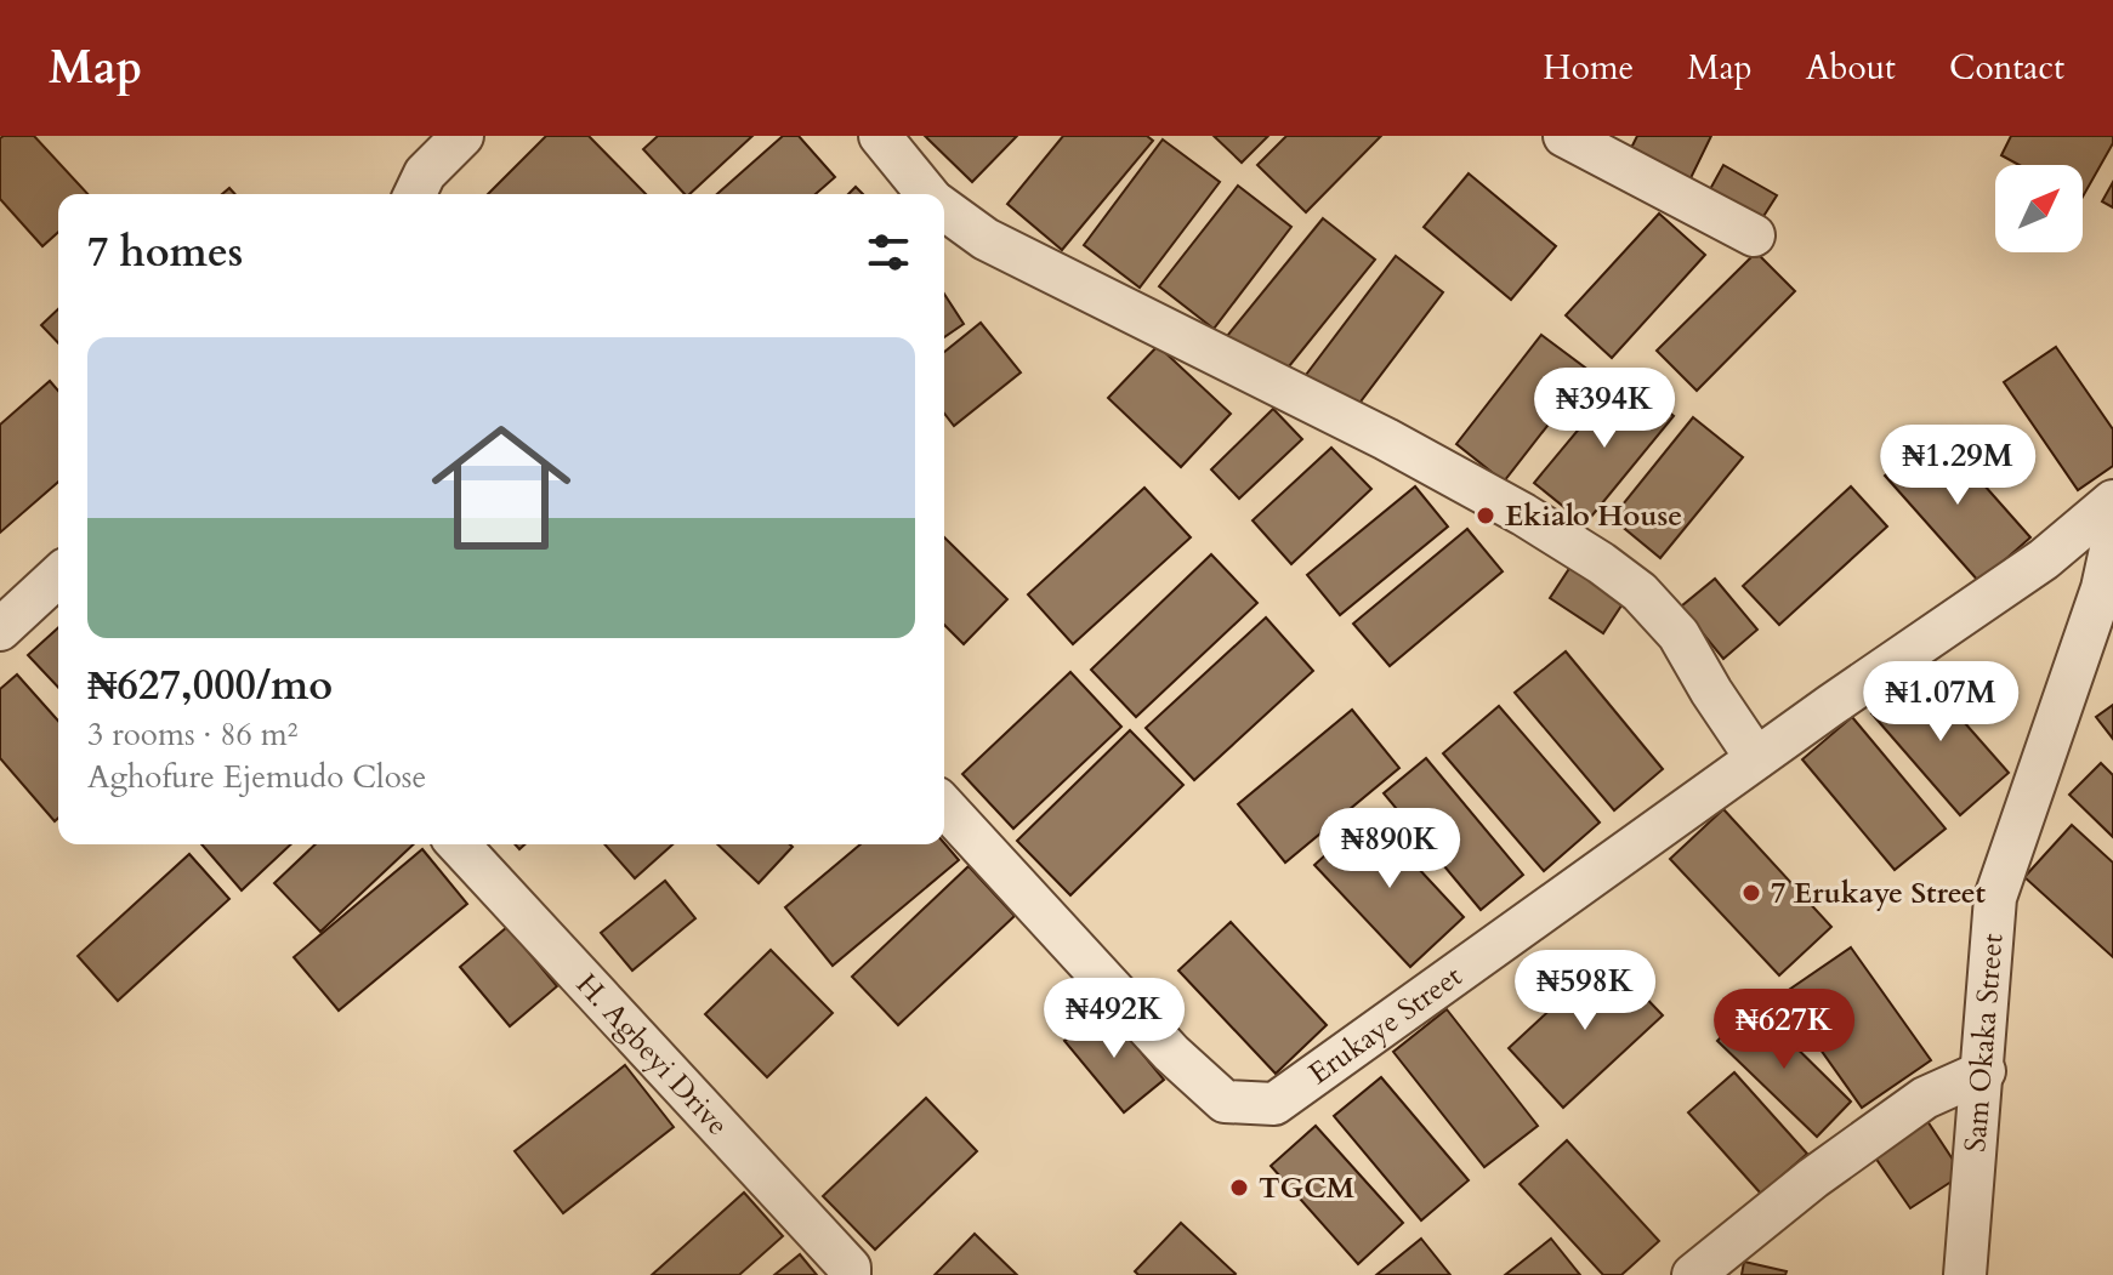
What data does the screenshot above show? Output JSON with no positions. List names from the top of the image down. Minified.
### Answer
{"streets":{"street":["Erukaye Street","Sam Okaka Street","H. Agbeyi Drive"]},"places":["Ekialo House","7 Erukaye Street","TGCM"],"north":"top right","page":{"header":"Map","nav":["Home","Map","About","Contact"],"heading":"7 homes","list":[{"name":"₦627,000/mo","note":"3 rooms · 86 m² · Aghofure Ejemudo Close"}],"price":["₦394K","₦1.29M","₦1.07M","₦890K","₦598K","₦492K","₦627K"]}}
